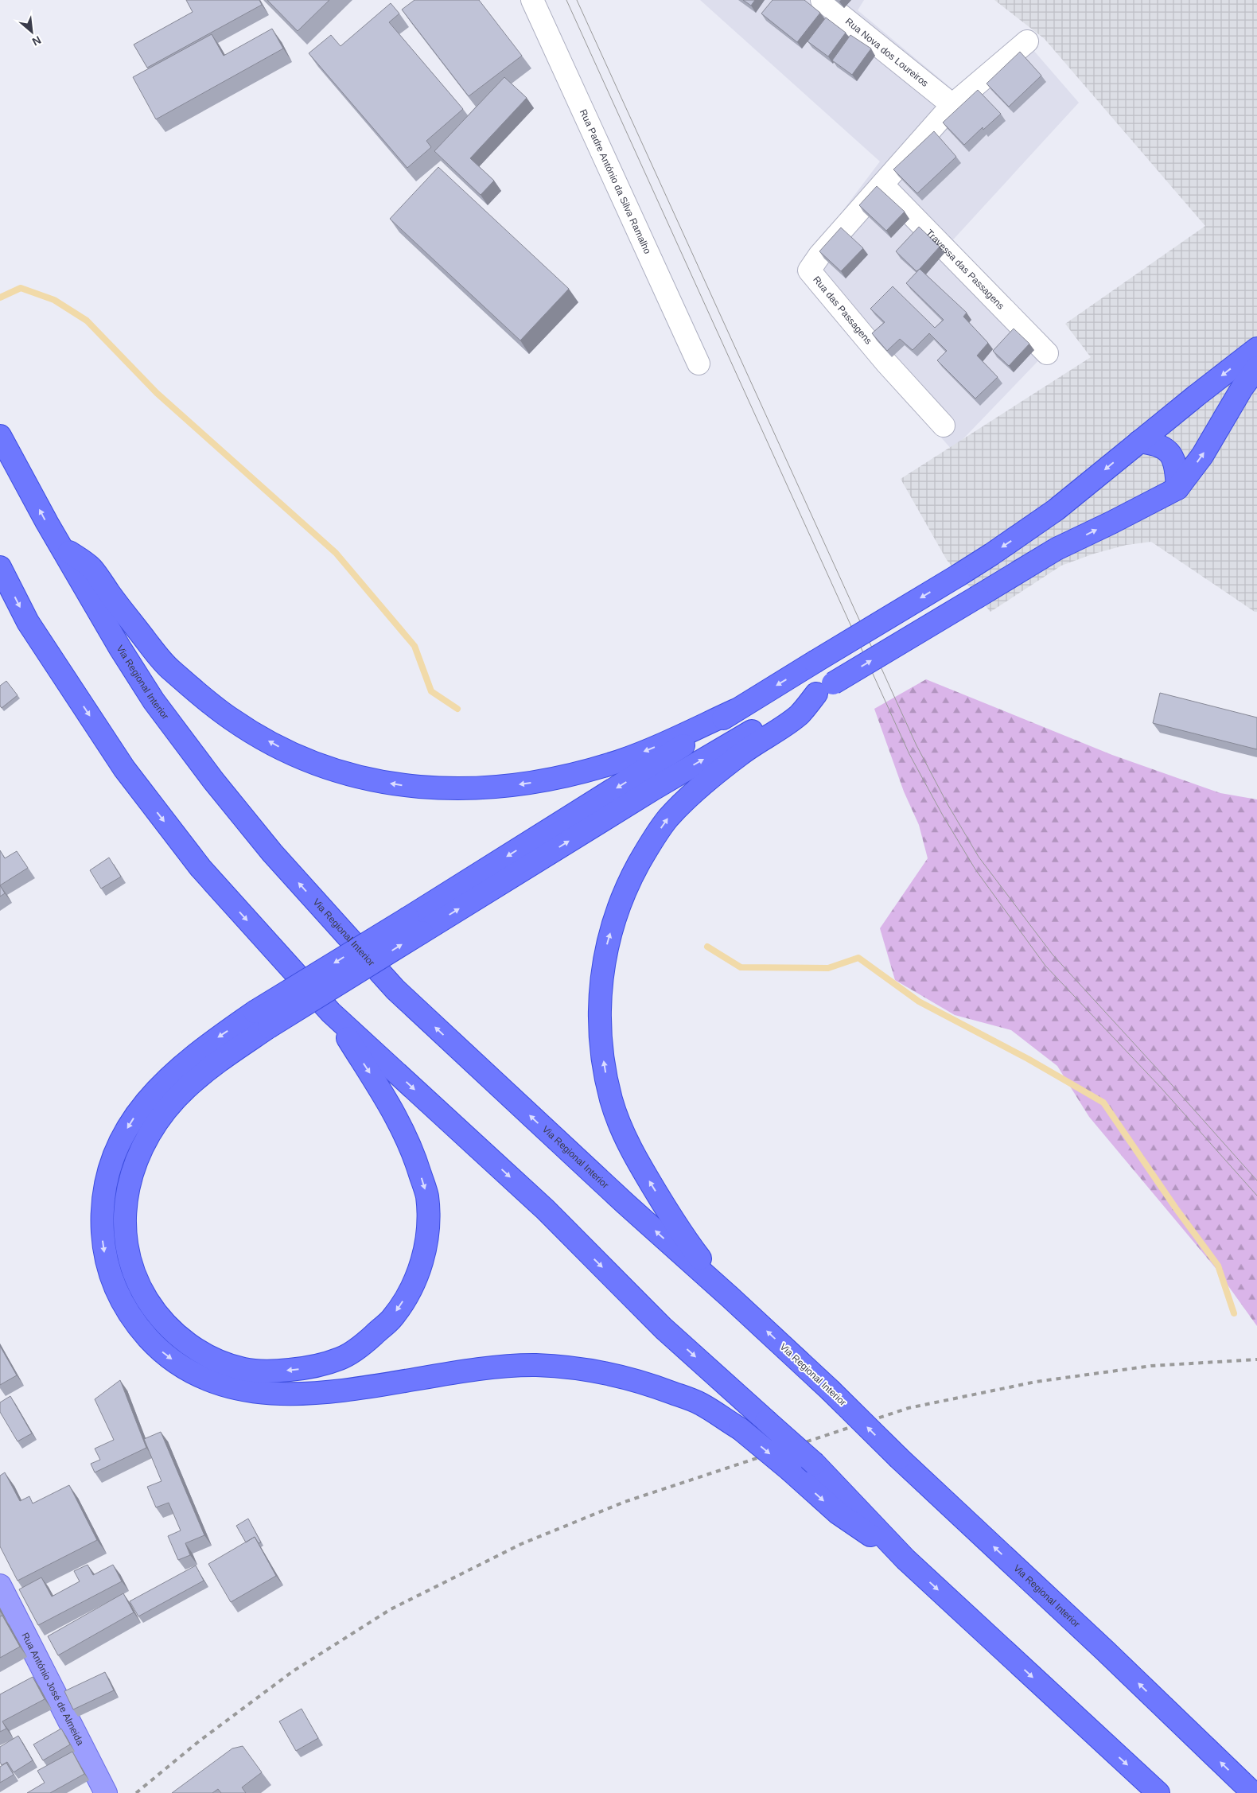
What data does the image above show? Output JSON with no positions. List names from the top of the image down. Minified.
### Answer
{"streets":{"highway":["Via Regional Interior"],"main road":["Rua António José de Almeida"],"street":["Rua Nova dos Loureiros","Rua Padre António da Silva Ramalho","Travessa das Passagens","Rua das Passagens"]},"crossings":[["Rua Nova dos Loureiros","Rua das Passagens"],["Travessa das Passagens","Rua das Passagens"]],"north":"bottom right"}
